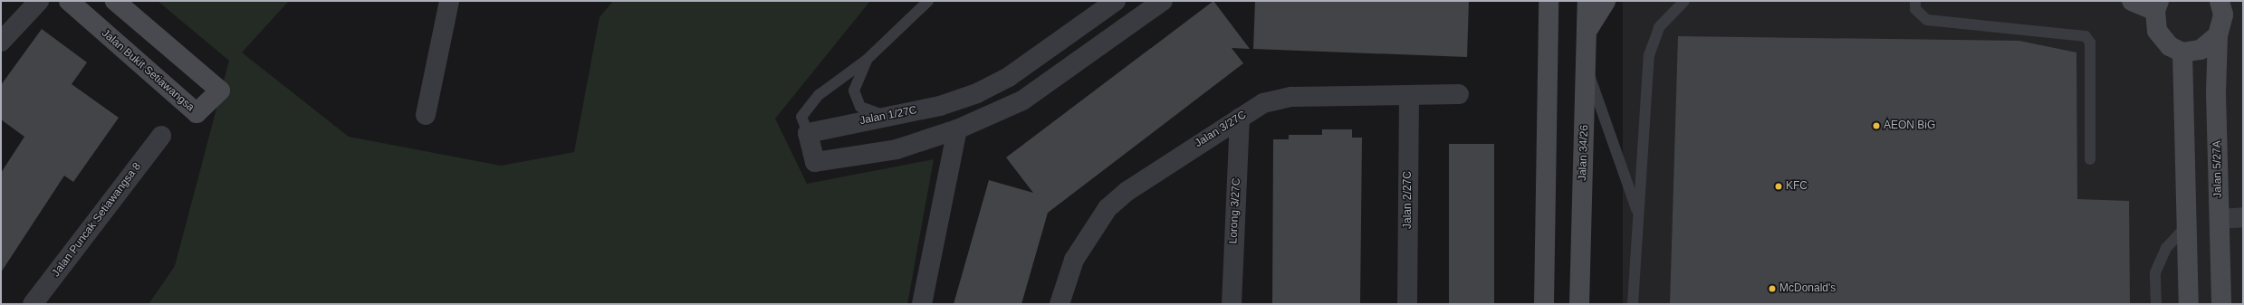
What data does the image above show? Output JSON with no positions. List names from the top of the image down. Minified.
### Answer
{"streets":{"street":["Jalan Bukit Setiawangsa","Jalan 1/27C","Jalan 3/27C","Jalan 34/26","Jalan 5/27A","Jalan 2/27C","Lorong 3/27C","Jalan Puncak Setiawangsa 8"]},"crossings":[["Jalan 3/27C","Jalan 2/27C"],["Jalan 3/27C","Lorong 3/27C"]],"places":["AEON BiG","KFC","McDonald's"]}
